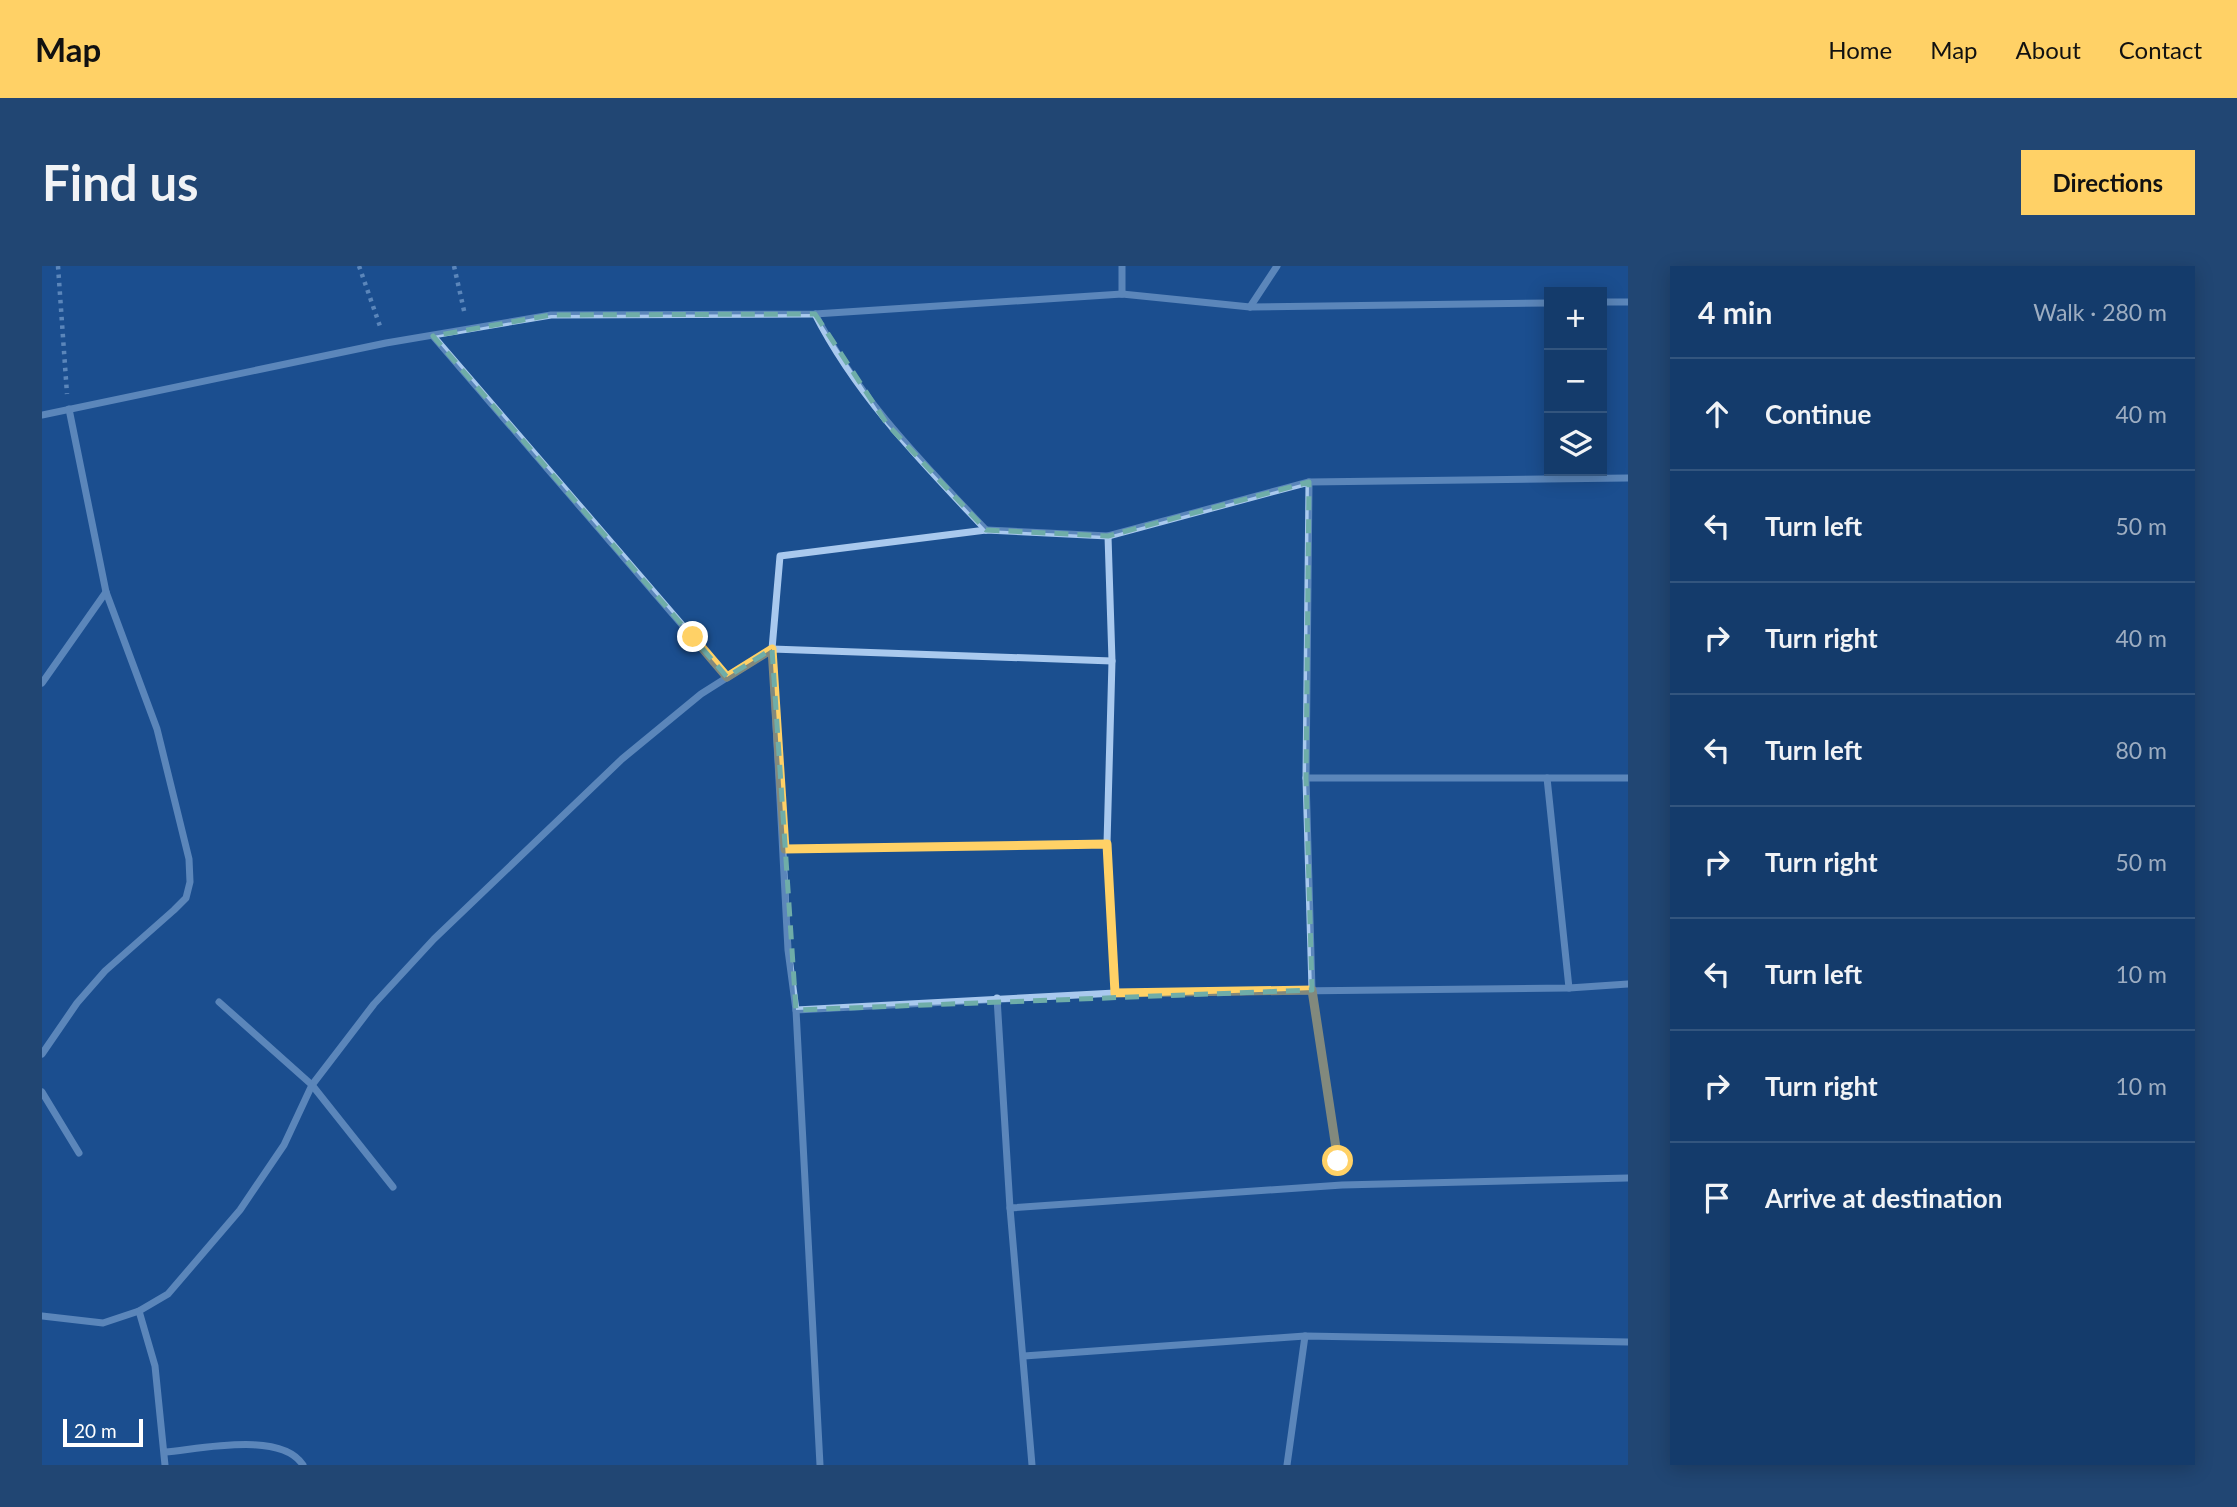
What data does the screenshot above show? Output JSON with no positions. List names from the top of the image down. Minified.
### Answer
{"scale_bar":"20 m","page":{"header":"Map","nav":["Home","Map","About","Contact"],"buttons":"Directions","title":"Find us","heading":["4 min","Walk · 280 m"],"map_buttons":["+","−"],"list":[["Continue","40 m"],["Turn left","50 m"],["Turn right","40 m"],["Turn left","80 m"],["Turn right","50 m"],["Turn left","10 m"],["Turn right","10 m"],"Arrive at destination"],"scale":"20 m"}}
